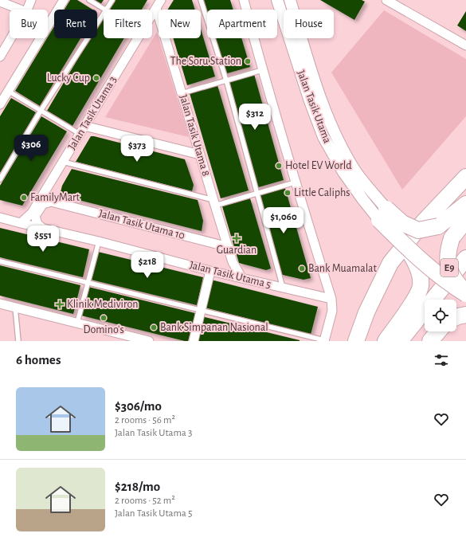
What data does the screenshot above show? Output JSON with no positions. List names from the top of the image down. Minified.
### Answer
{"streets":{"highway":["E9"],"street":["Jalan Tasik Utama","Jalan Tasik Utama 3","Jalan Tasik Utama 8","Jalan Tasik Utama 10","Jalan Tasik Utama 5"]},"crossings":[["Jalan Tasik Utama 3","Jalan Tasik Utama 8"],["Jalan Tasik Utama 3","Jalan Tasik Utama 5"],["Jalan Tasik Utama 8","Jalan Tasik Utama 10"],["Jalan Tasik Utama 8","Jalan Tasik Utama 5"]],"places":{"other":["The Soru Station","Lucky Cup","Hotel EV World","Little Caliphs","FamilyMart","Bank Muamalat","Domino's","Bank Simpanan Nasional"],"health":["Guardian","Klinik Mediviron"]},"page":{"chip":["Buy","Rent","Filters","New","Apartment","House"],"price":["$312","$306","$373","$1,060","$551","$218"],"heading":"6 homes","list":[{"name":"$306/mo","note":"2 rooms · 56 m² · Jalan Tasik Utama 3"},{"name":"$218/mo","note":"2 rooms · 52 m² · Jalan Tasik Utama 5"}]}}
